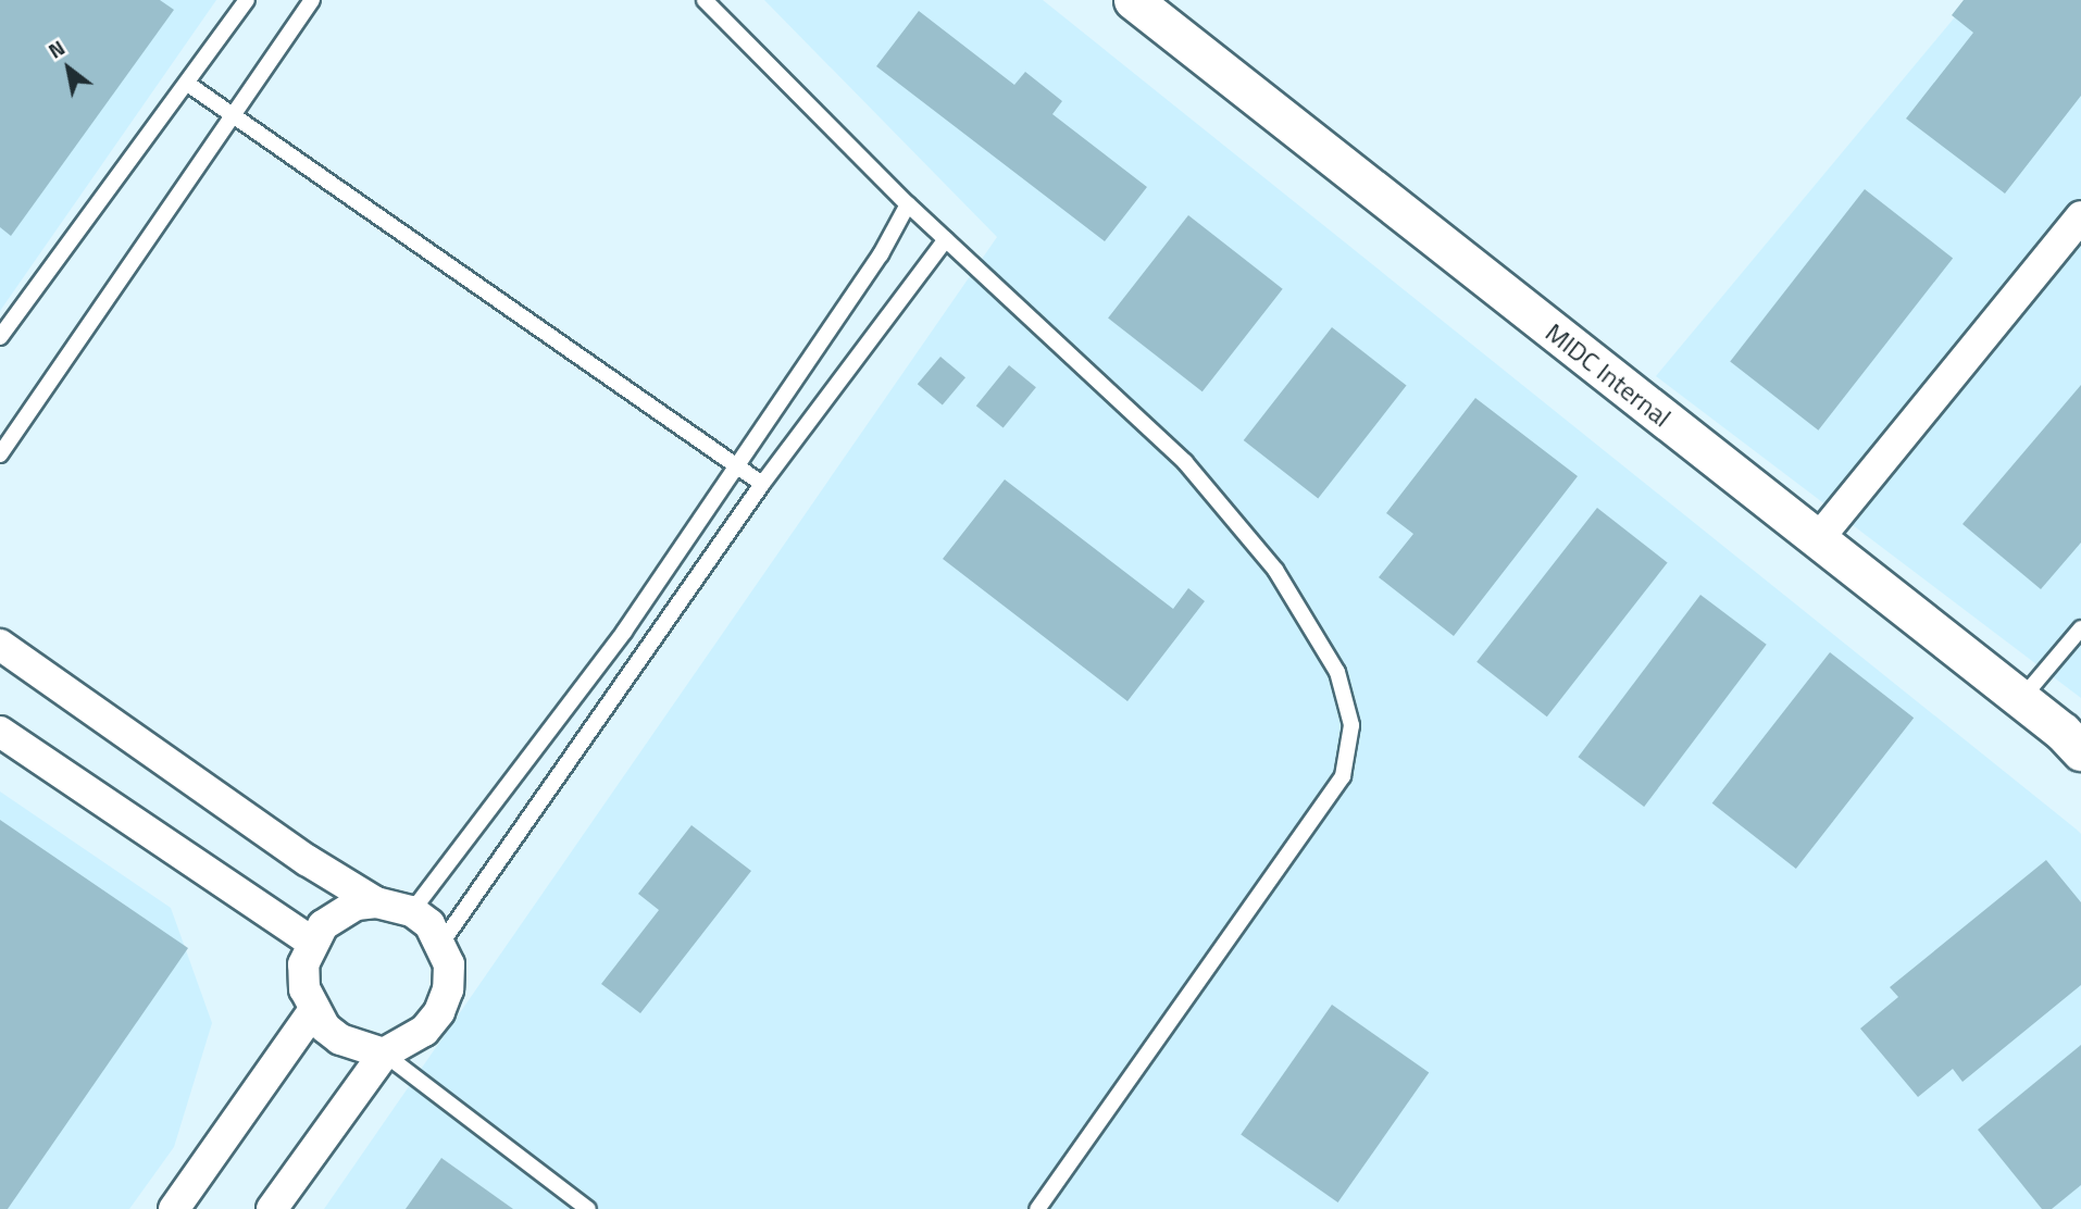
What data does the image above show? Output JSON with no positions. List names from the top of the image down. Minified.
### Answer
{"streets":{"street":["MIDC Internal"]},"north":"top left"}
